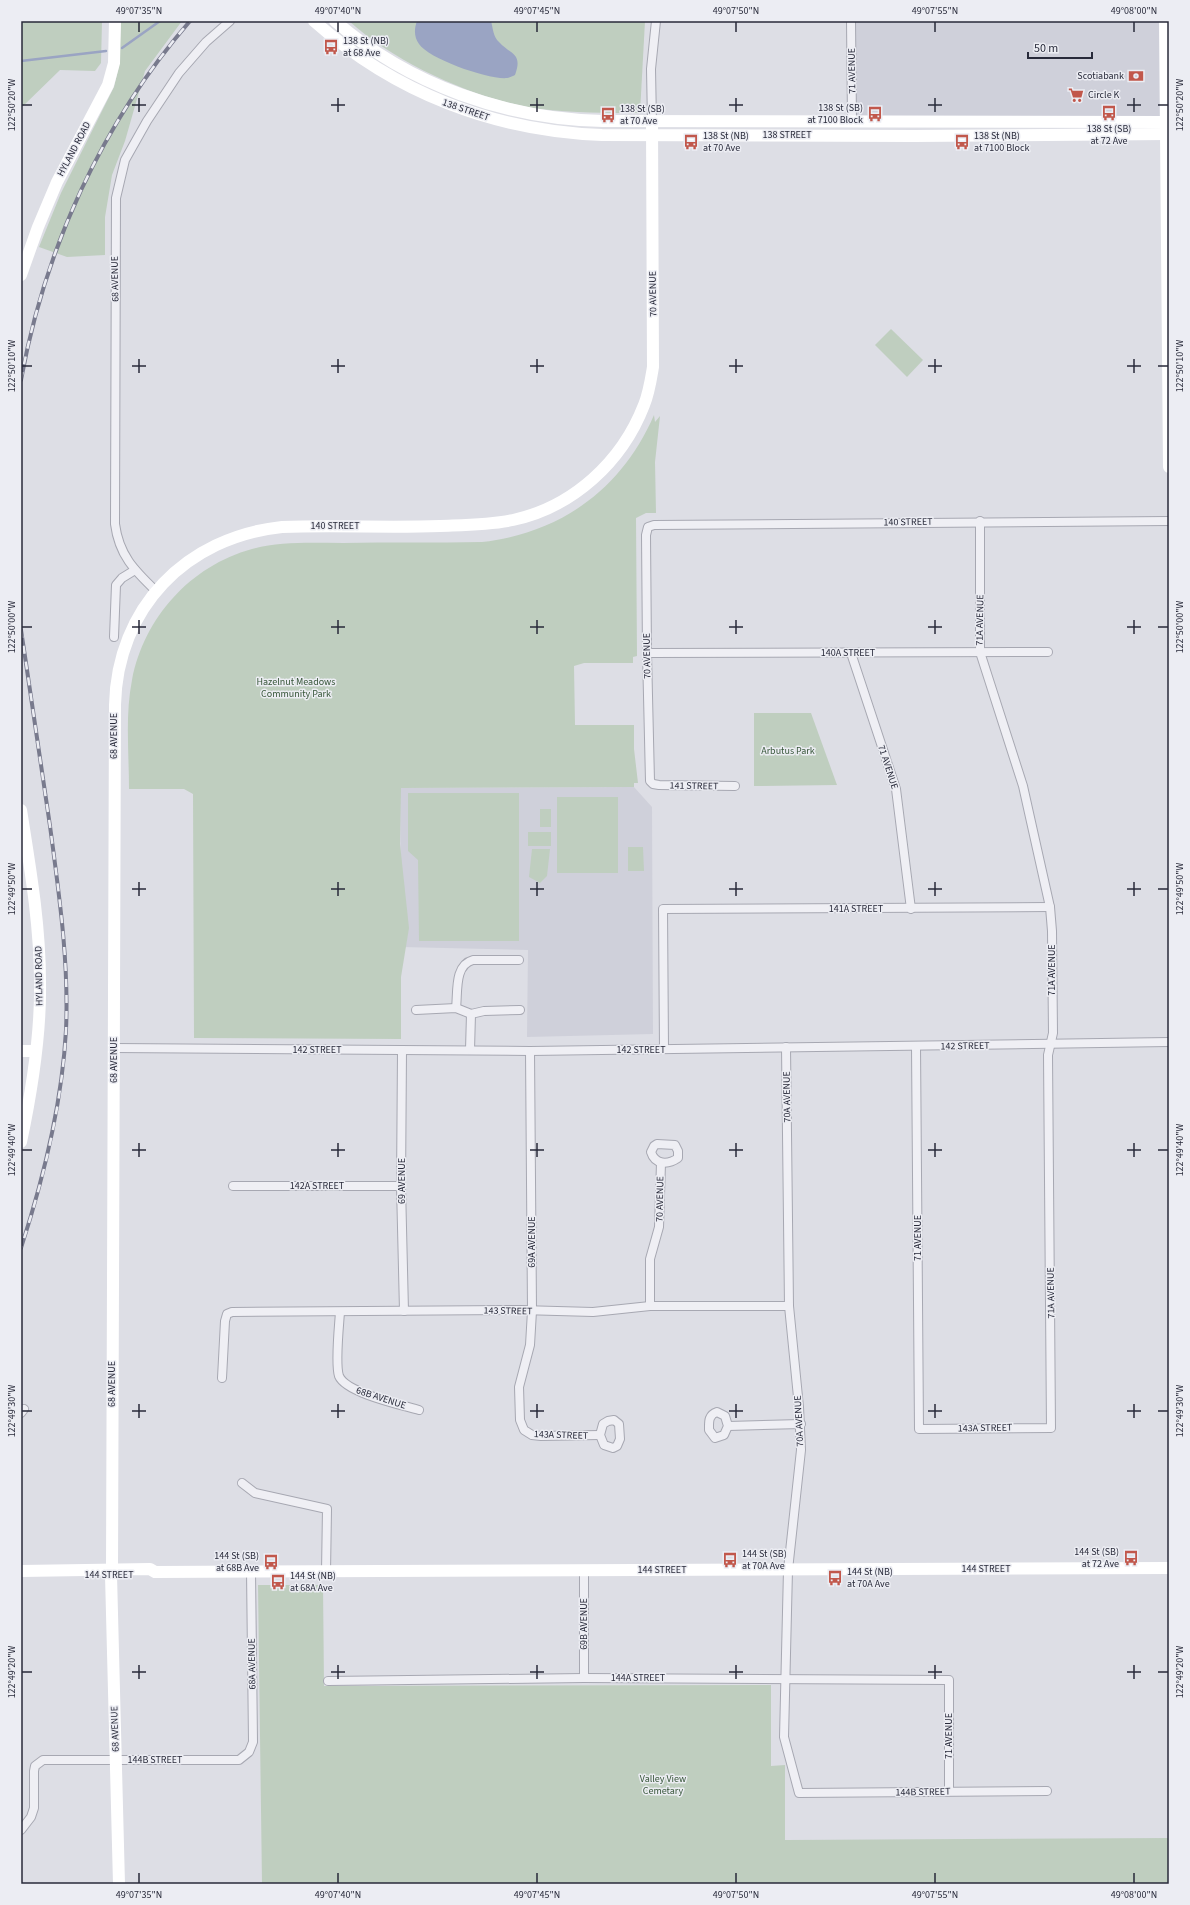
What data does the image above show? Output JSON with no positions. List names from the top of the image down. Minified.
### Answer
{"streets":{"main road":["138 STREET","HYLAND ROAD","68 AVENUE","70 AVENUE","140 STREET","144 STREET"],"street":["71 AVENUE","71A AVENUE","140A STREET","141 STREET","141A STREET","142 STREET","70A AVENUE","69 AVENUE","142A STREET","69A AVENUE","143 STREET","68B AVENUE","143A STREET","69B AVENUE","68A AVENUE","144A STREET","144B STREET"]},"crossings":[["71 AVENUE","138 STREET"],["71 AVENUE","140A STREET"],["71 AVENUE","141A STREET"],["71 AVENUE","142 STREET"],["71 AVENUE","143A STREET"],["71 AVENUE","144A STREET"],["71 AVENUE","144B STREET"],["138 STREET","70 AVENUE"],["68 AVENUE","140 STREET"],["68 AVENUE","142 STREET"],["68 AVENUE","144 STREET"],["68 AVENUE","144B STREET"],["70 AVENUE","140 STREET"],["70 AVENUE","140A STREET"],["70 AVENUE","141 STREET"],["70 AVENUE","143 STREET"],["140 STREET","71A AVENUE"],["71A AVENUE","140A STREET"],["71A AVENUE","141A STREET"],["71A AVENUE","142 STREET"],["71A AVENUE","143A STREET"],["141A STREET","142 STREET"],["142 STREET","70A AVENUE"],["142 STREET","69 AVENUE"],["142 STREET","69A AVENUE"],["70A AVENUE","143 STREET"],["70A AVENUE","144 STREET"],["70A AVENUE","144A STREET"],["70A AVENUE","144B STREET"],["69 AVENUE","142A STREET"],["69 AVENUE","143 STREET"],["69A AVENUE","143 STREET"],["69A AVENUE","143A STREET"],["143 STREET","68B AVENUE"],["144 STREET","69B AVENUE"],["144 STREET","68A AVENUE"],["69B AVENUE","144A STREET"],["68A AVENUE","144B STREET"]],"parks":["Hazelnut Meadows Community Park","Arbutus Park","Valley View Cemetary"],"places":{"bus stop":["138 St (NB) at 68 Ave","138 St (SB) at 72 Ave","138 St (SB) at 7100 Block","138 St (SB) at 70 Ave","138 St (NB) at 70 Ave","138 St (NB) at 7100 Block","144 St (SB) at 72 Ave","144 St (SB) at 70A Ave","144 St (SB) at 68B Ave","144 St (NB) at 70A Ave","144 St (NB) at 68A Ave"],"bank":["Scotiabank"],"supermarket":["Circle K"]},"scale_bar":"50 m","coordinates":["49°07'35\"N","49°07'40\"N","49°07'45\"N","49°07'50\"N","49°07'55\"N","49°08'00\"N","122°50'20\"W","122°50'10\"W","122°50'00\"W","122°49'50\"W","122°49'40\"W","122°49'30\"W","122°49'20\"W"]}
